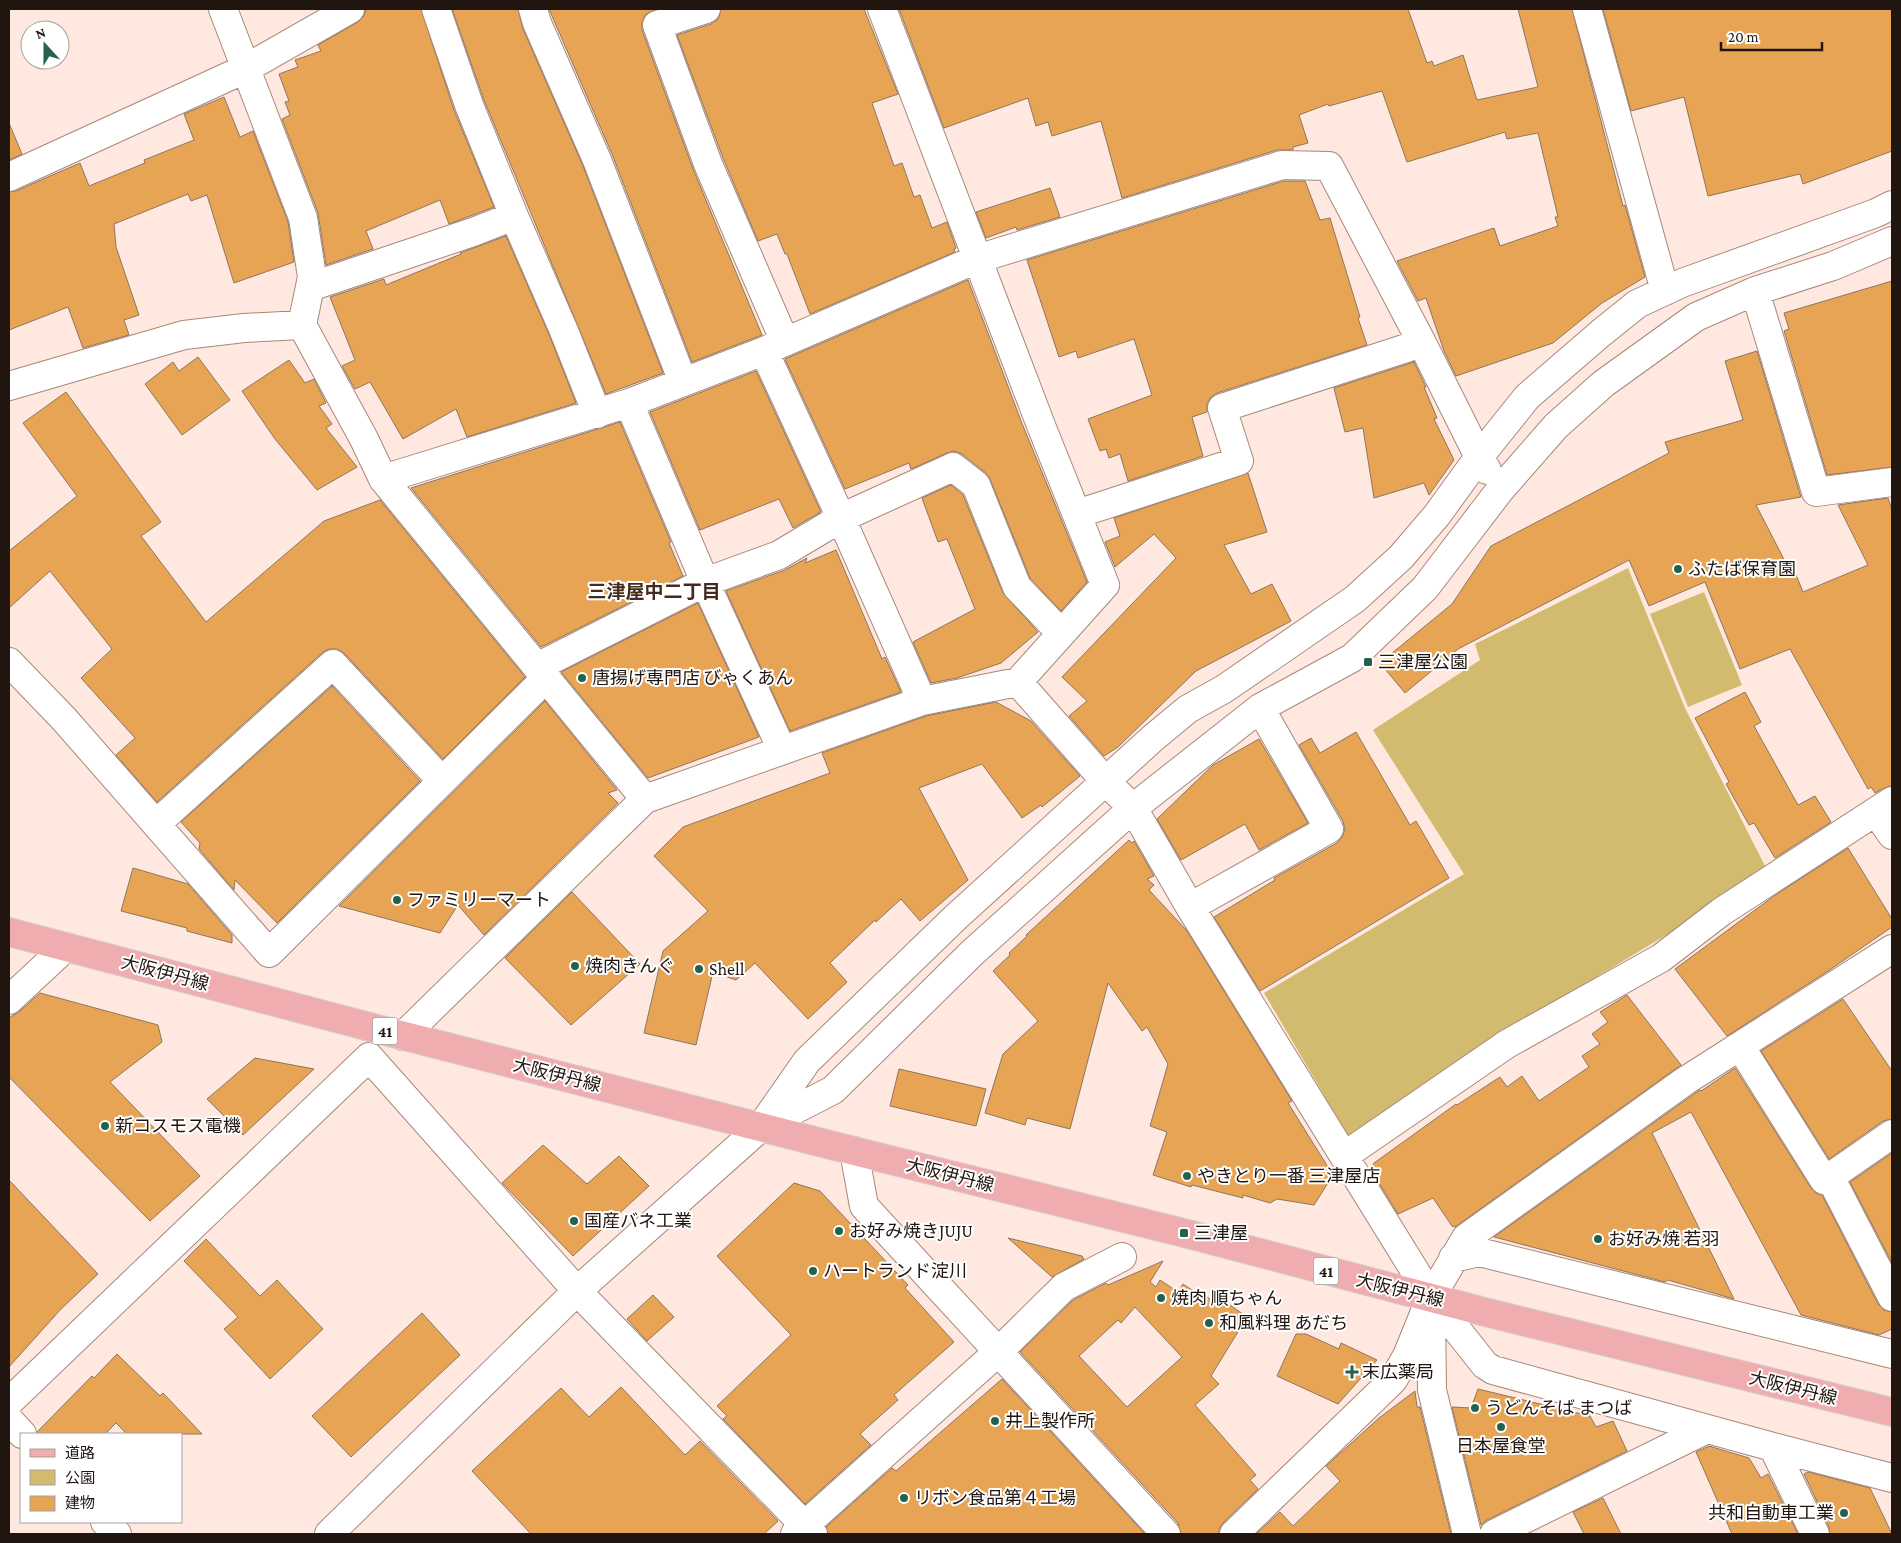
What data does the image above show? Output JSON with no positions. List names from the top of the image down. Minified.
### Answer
{"streets":{"main road":["大阪伊丹線","41"]},"districts":["三津屋中二丁目"],"places":{"other":["ふたば保育園","唐揚げ専門店 びゃくあん","ファミリーマート","焼肉きんぐ","Shell","新コスモス電機","やきとり一番 三津屋店","国産バネ工業","お好み焼きJUJU","お好み焼 若羽","ハートランド淀川","焼肉 順ちゃん","和風料理 あだち","うどんそば まつば","井上製作所","日本屋食堂","リボン食品第４工場","共和自動車工業"],"transit":["三津屋公園","三津屋"],"health":["末広薬局"]},"legend":["道路","公園","建物"],"scale_bar":"20 m","north":"top"}
